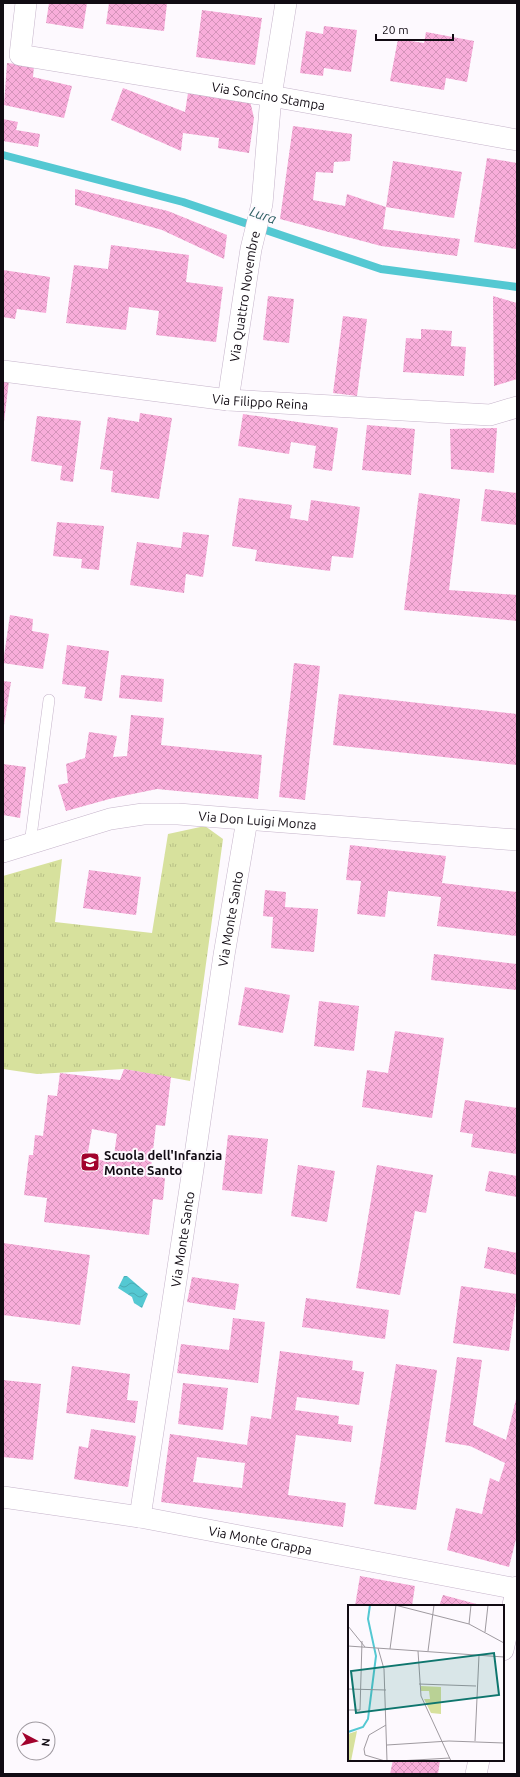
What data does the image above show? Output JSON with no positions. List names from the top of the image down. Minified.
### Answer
{"streets":{"street":["Via Soncino Stampa","Via Quattro Novembre","Via Filippo Reina","Via Don Luigi Monza","Via Monte Santo","Via Monte Grappa"]},"crossings":[["Via Soncino Stampa","Via Quattro Novembre"],["Via Quattro Novembre","Via Filippo Reina"],["Via Don Luigi Monza","Via Monte Santo"],["Via Monte Santo","Via Monte Grappa"]],"water":["Lura"],"places":{"school or university":["Scuola dell'Infanzia Monte Santo"]},"scale_bar":"20 m","north":"right"}
